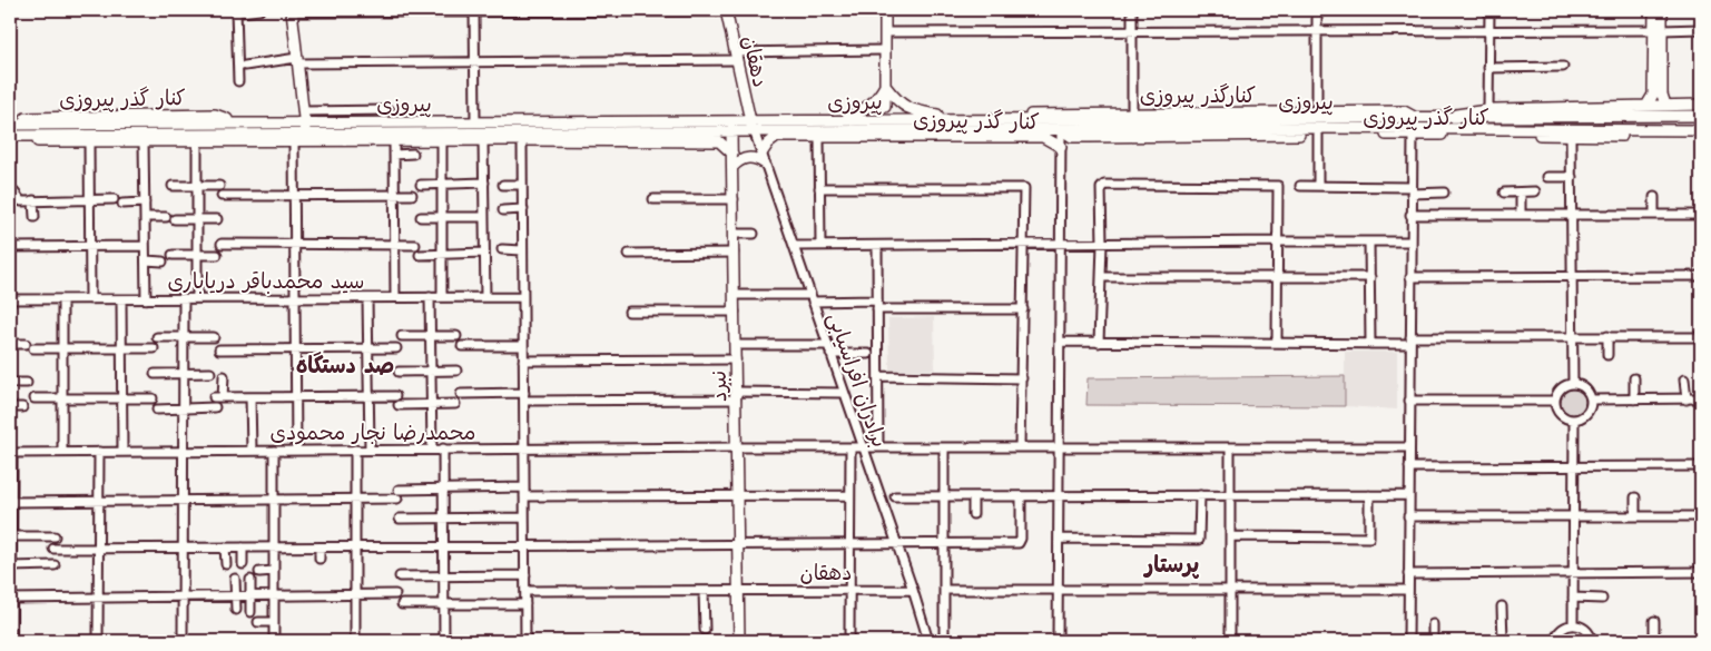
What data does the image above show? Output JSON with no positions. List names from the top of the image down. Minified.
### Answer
{"streets":{"main road":["دهقان","کنارگذر پیروزی","کنار گذر پیروزی","پیروزی","نبرد"],"street":["سید محمدباقر دریاباری","برادران افراسیابی","محمدرضا نجار محمودی"]},"crossings":[["دهقان","پیروزی"],["دهقان","برادران افراسیابی"],["دهقان","نبرد"],["کنارگذر پیروزی","پیروزی"],["کنار گذر پیروزی","پیروزی"],["پیروزی","برادران افراسیابی"],["پیروزی","نبرد"],["برادران افراسیابی","محمدرضا نجار محمودی"],["نبرد","محمدرضا نجار محمودی"]],"districts":["صد دستگاه","پرستار"]}
